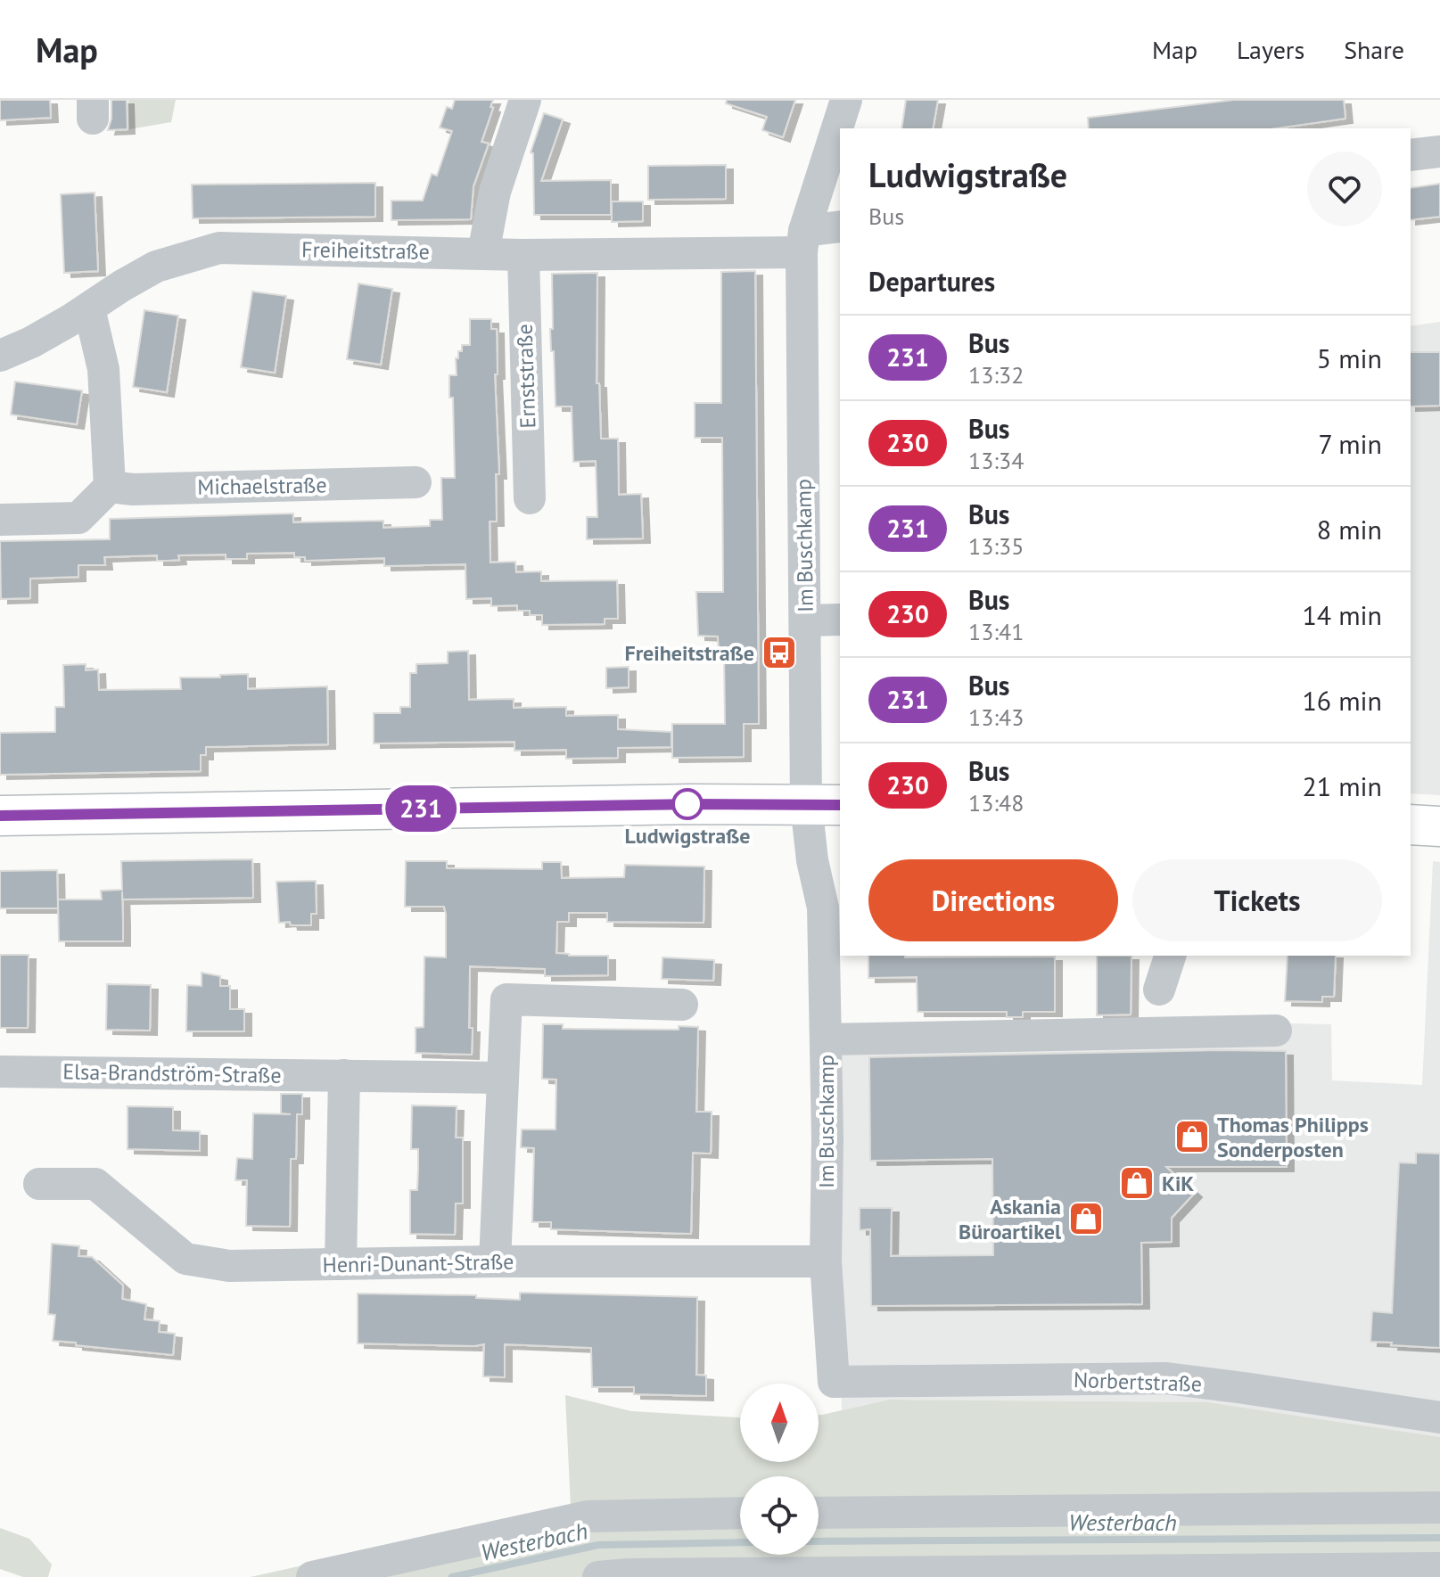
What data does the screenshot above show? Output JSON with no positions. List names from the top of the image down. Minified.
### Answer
{"streets":{"street":["Freiheitstraße","Ernststraße","Michaelstraße","Im Buschkamp","Elsa-Brandström-Straße","Henri-Dunant-Straße","Norbertstraße"]},"crossings":[["Freiheitstraße","Ernststraße"],["Freiheitstraße","Im Buschkamp"],["Im Buschkamp","Henri-Dunant-Straße"],["Im Buschkamp","Norbertstraße"]],"water":["Westerbach"],"places":{"bus stop":["Freiheitstraße"],"other":["Ludwigstraße"],"shop":["Thomas Philipps Sonderposten","KiK","Askania Büroartikel"]},"lines":["bus line 231"],"north":"top","page":{"header":"Map","nav":["Map","Layers","Share"],"on_map":"231","heading":[["Ludwigstraße","Bus"],"Departures"],"list":[{"mark":"231","name":"Bus","note":"13:32","value":"5 min"},{"mark":"230","name":"Bus","note":"13:34","value":"7 min"},{"mark":"231","name":"Bus","note":"13:35","value":"8 min"},{"mark":"230","name":"Bus","note":"13:41","value":"14 min"},{"mark":"231","name":"Bus","note":"13:43","value":"16 min"},{"mark":"230","name":"Bus","note":"13:48","value":"21 min"}],"buttons":["Directions","Tickets"]}}
